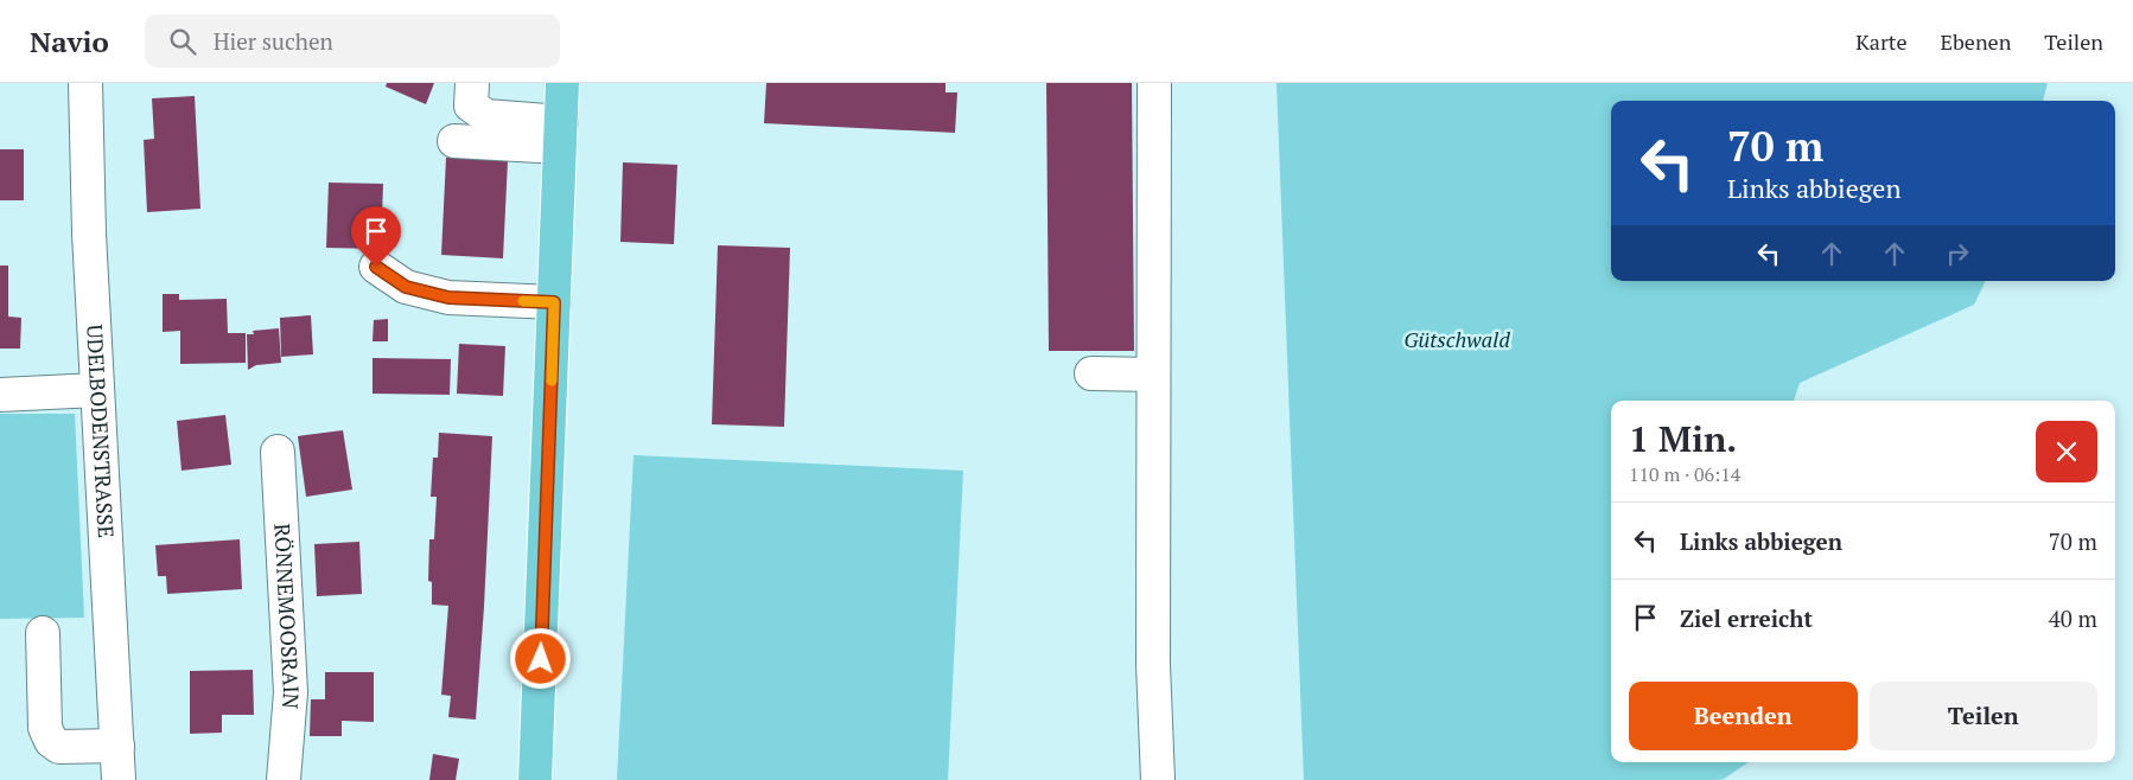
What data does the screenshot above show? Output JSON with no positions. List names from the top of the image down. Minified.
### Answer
{"streets":{"street":["UDELBODENSTRASSE","RÖNNEMOOSRAIN"]},"parks":["Gütschwald"],"page":{"header":"Navio","search":"Hier suchen","nav":["Karte","Ebenen","Teilen"],"turn":["70 m","Links abbiegen"],"heading":["1 Min.","110 m · 06:14"],"list":[{"name":"Links abbiegen","value":"70 m"},{"name":"Ziel erreicht","value":"40 m"}],"buttons":["Beenden","Teilen"]}}
